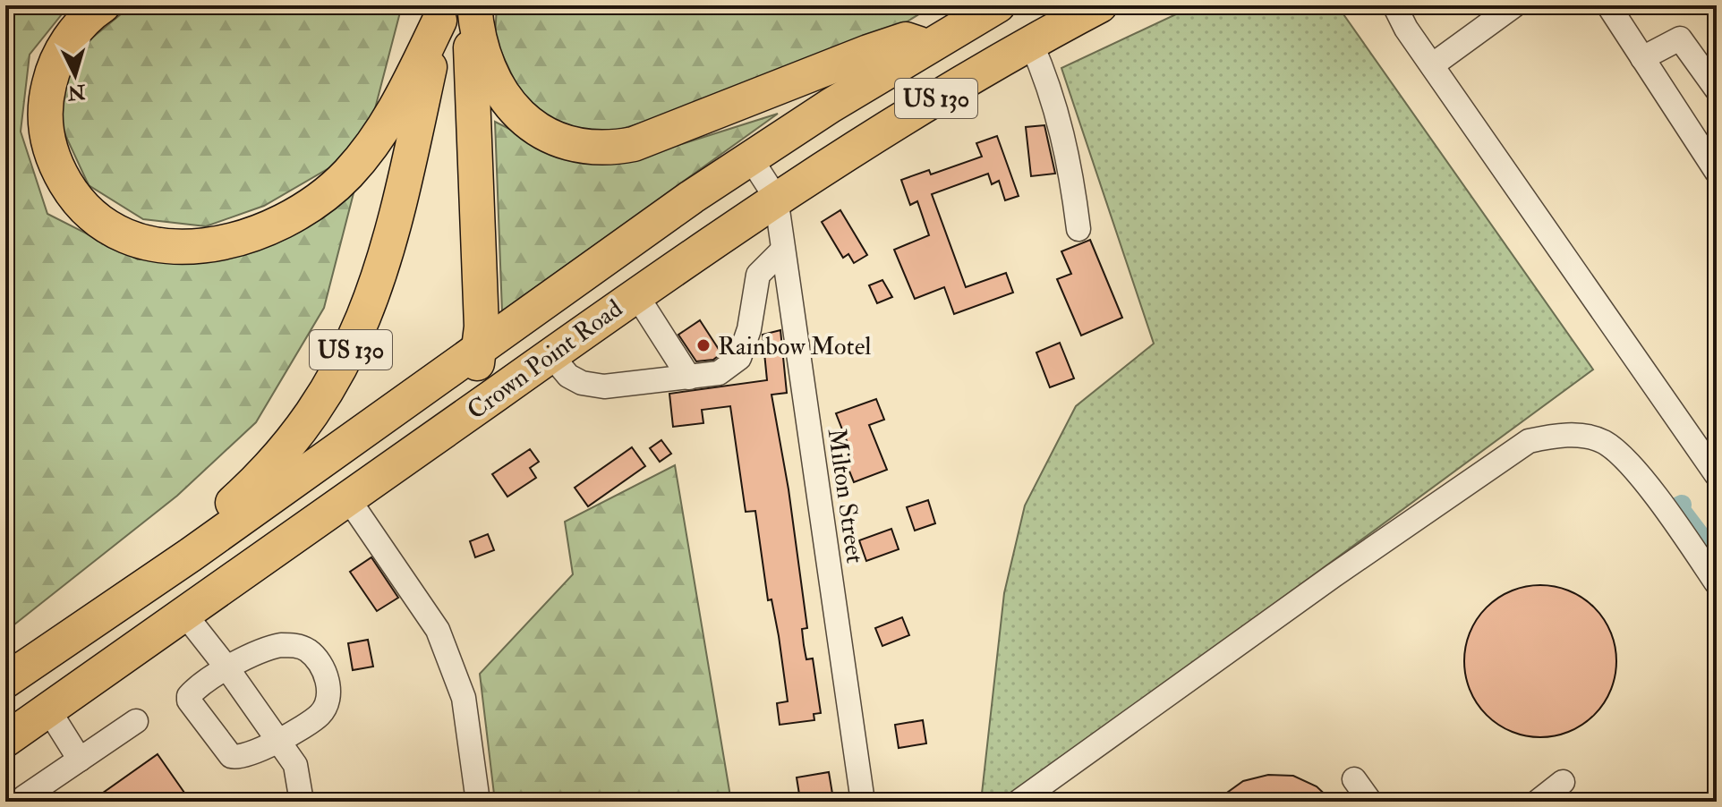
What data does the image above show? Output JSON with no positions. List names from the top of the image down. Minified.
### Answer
{"streets":{"highway":["US 130","Crown Point Road"],"street":["Milton Street"]},"crossings":[["Crown Point Road","Milton Street"]],"places":["Rainbow Motel"],"north":"bottom"}
